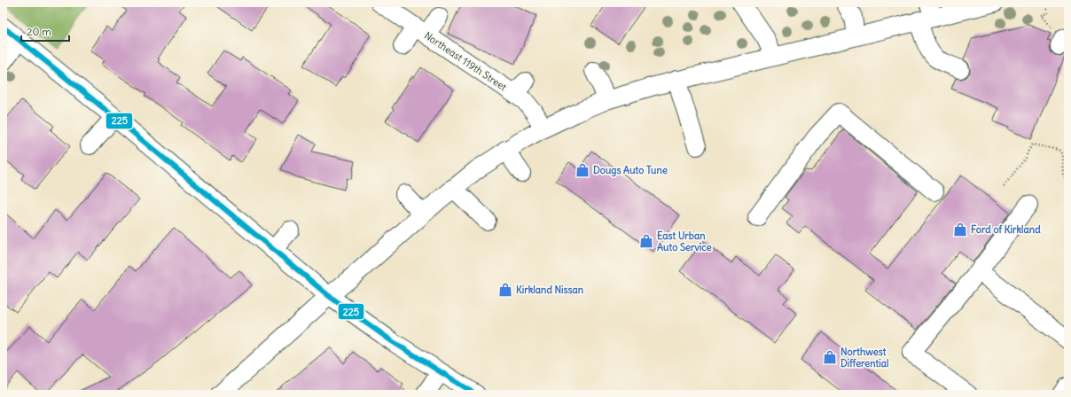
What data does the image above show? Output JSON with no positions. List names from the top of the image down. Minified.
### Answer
{"streets":{"street":["Northeast 119th Street"]},"places":{"shop":["Dougs Auto Tune","Ford of Kirkland","East Urban Auto Service","Kirkland Nissan","Northwest Differential"]},"lines":["transit line 225"],"scale_bar":"20 m"}
